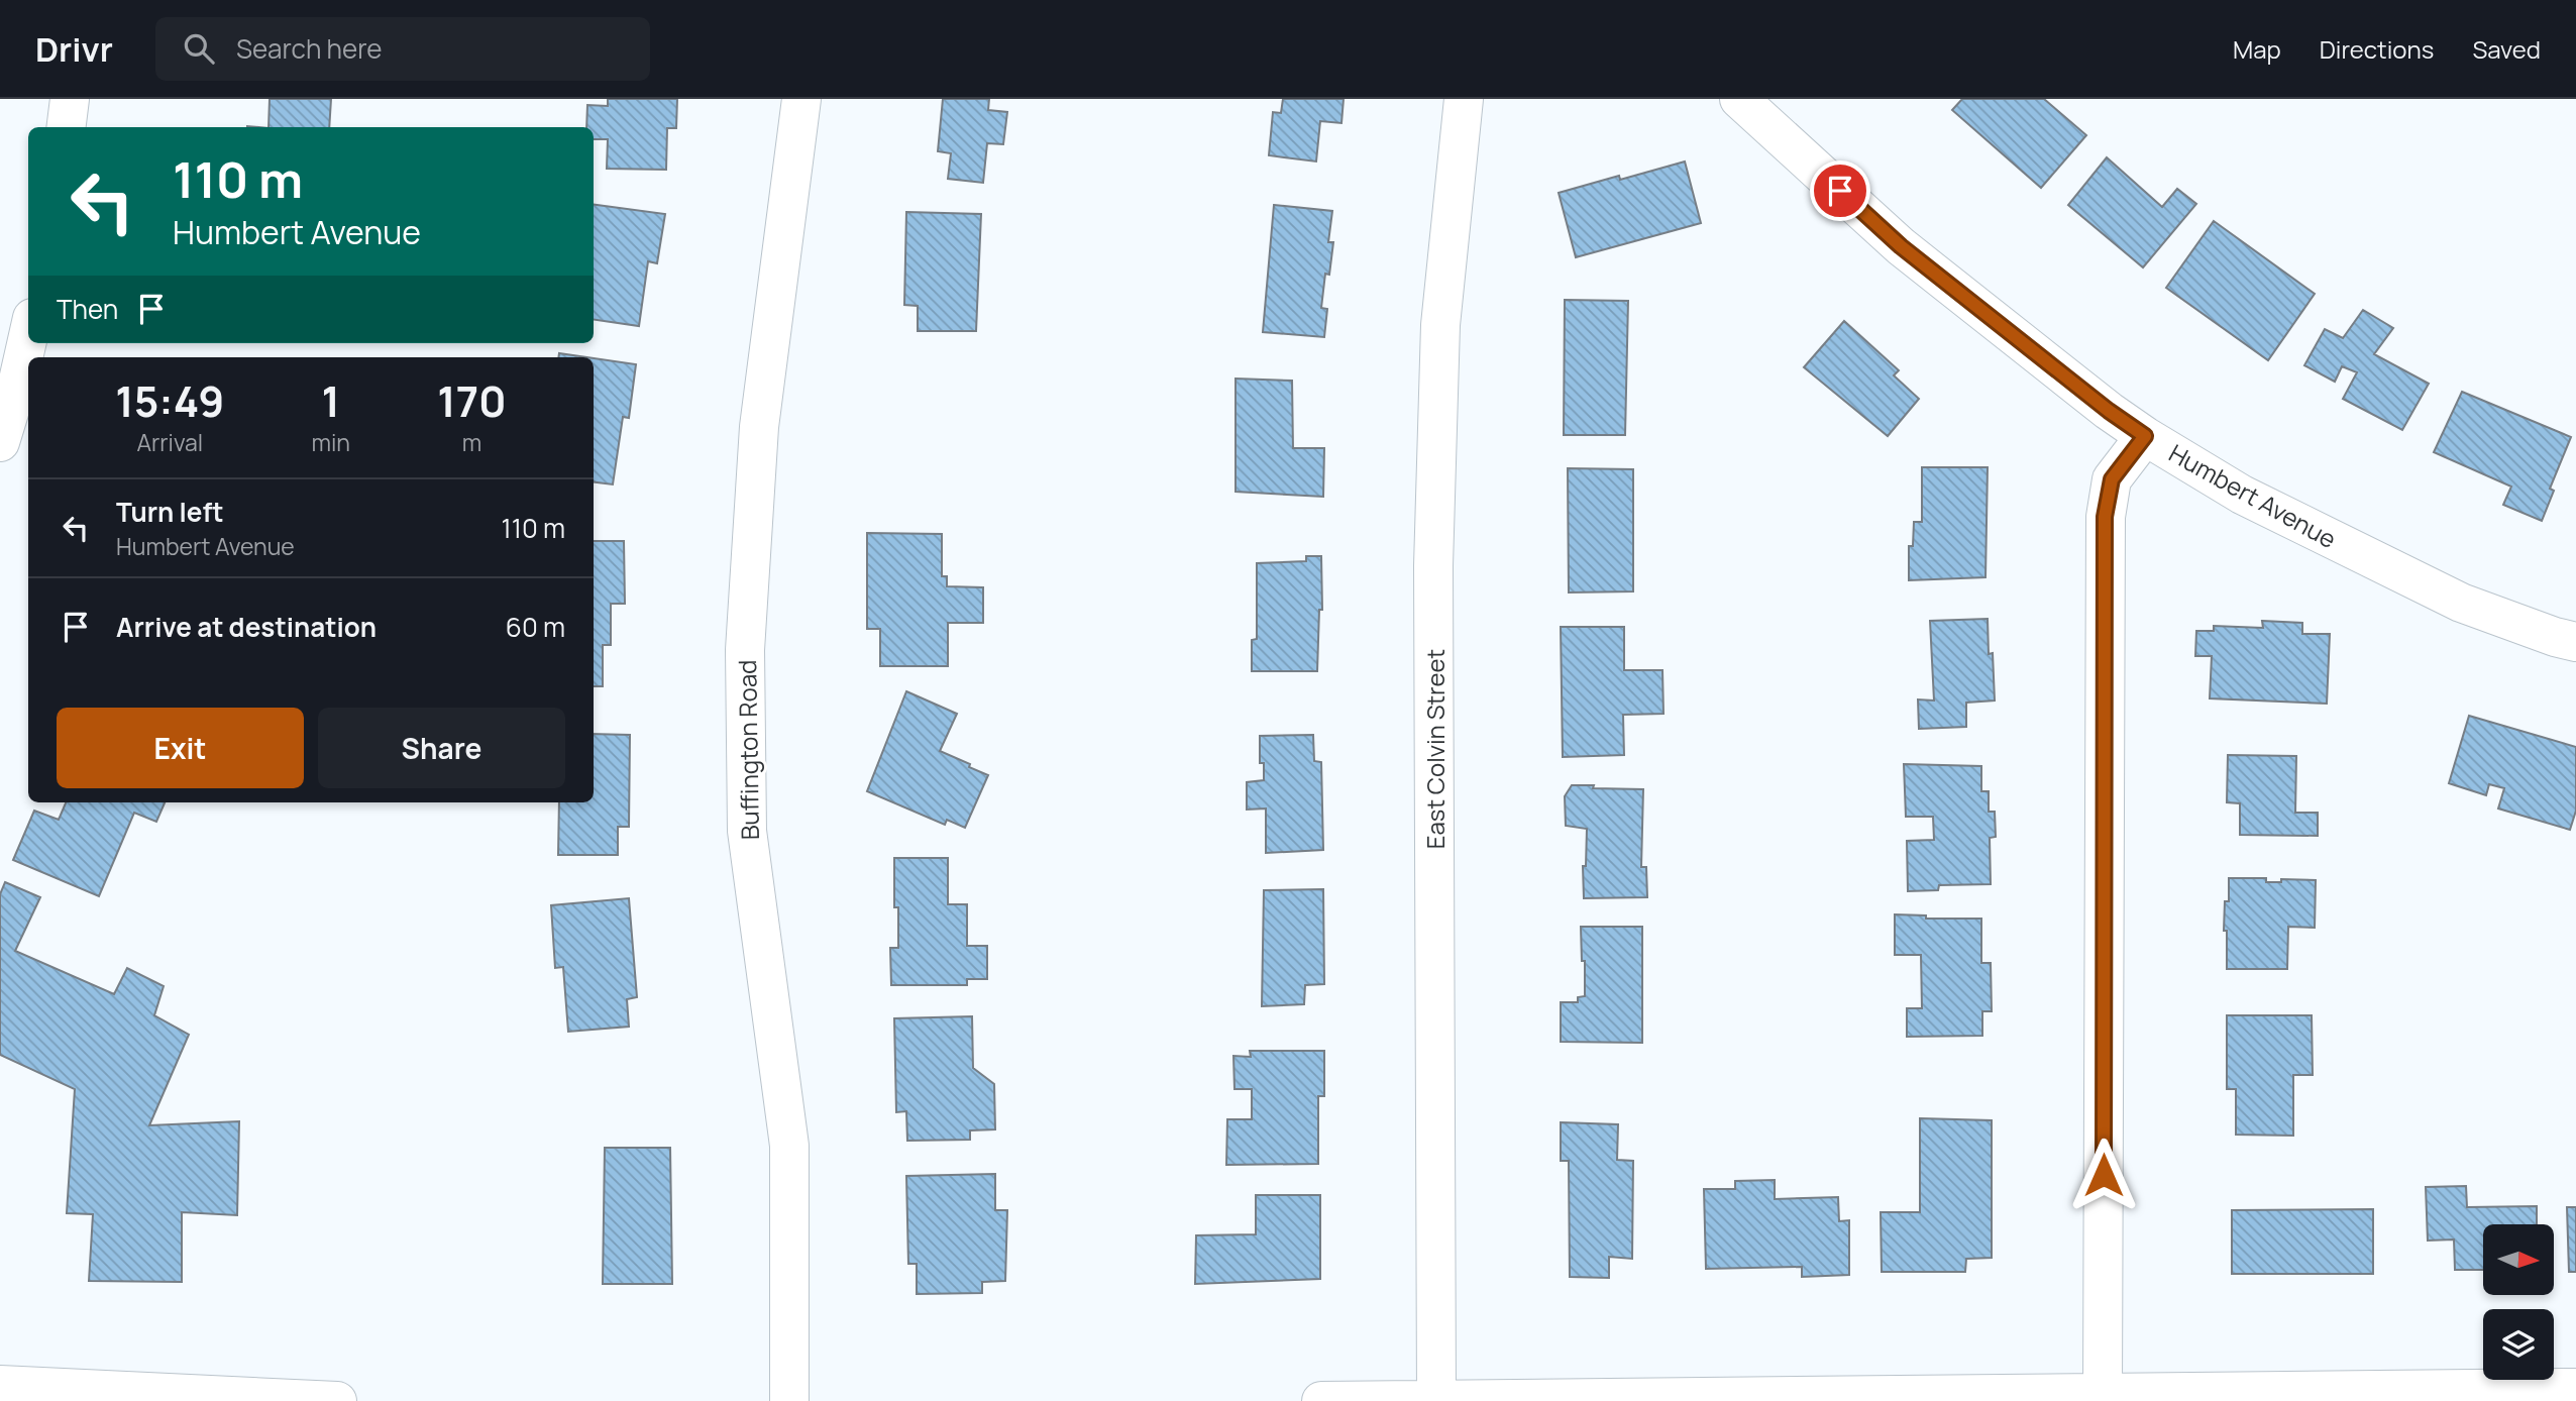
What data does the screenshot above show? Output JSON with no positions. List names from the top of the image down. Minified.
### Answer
{"streets":{"street":["Humbert Avenue","East Colvin Street","Buffington Road"]},"north":"right","page":{"header":"Drivr","search":"Search here","nav":["Map","Directions","Saved"],"turn":["110 m","Humbert Avenue"],"then":"Then","eta":["15:49","Arrival","1","min","170","m"],"list":[{"name":"Turn left","note":"Humbert Avenue","value":"110 m"},{"name":"Arrive at destination","value":"60 m"}],"buttons":["Exit","Share"]}}
